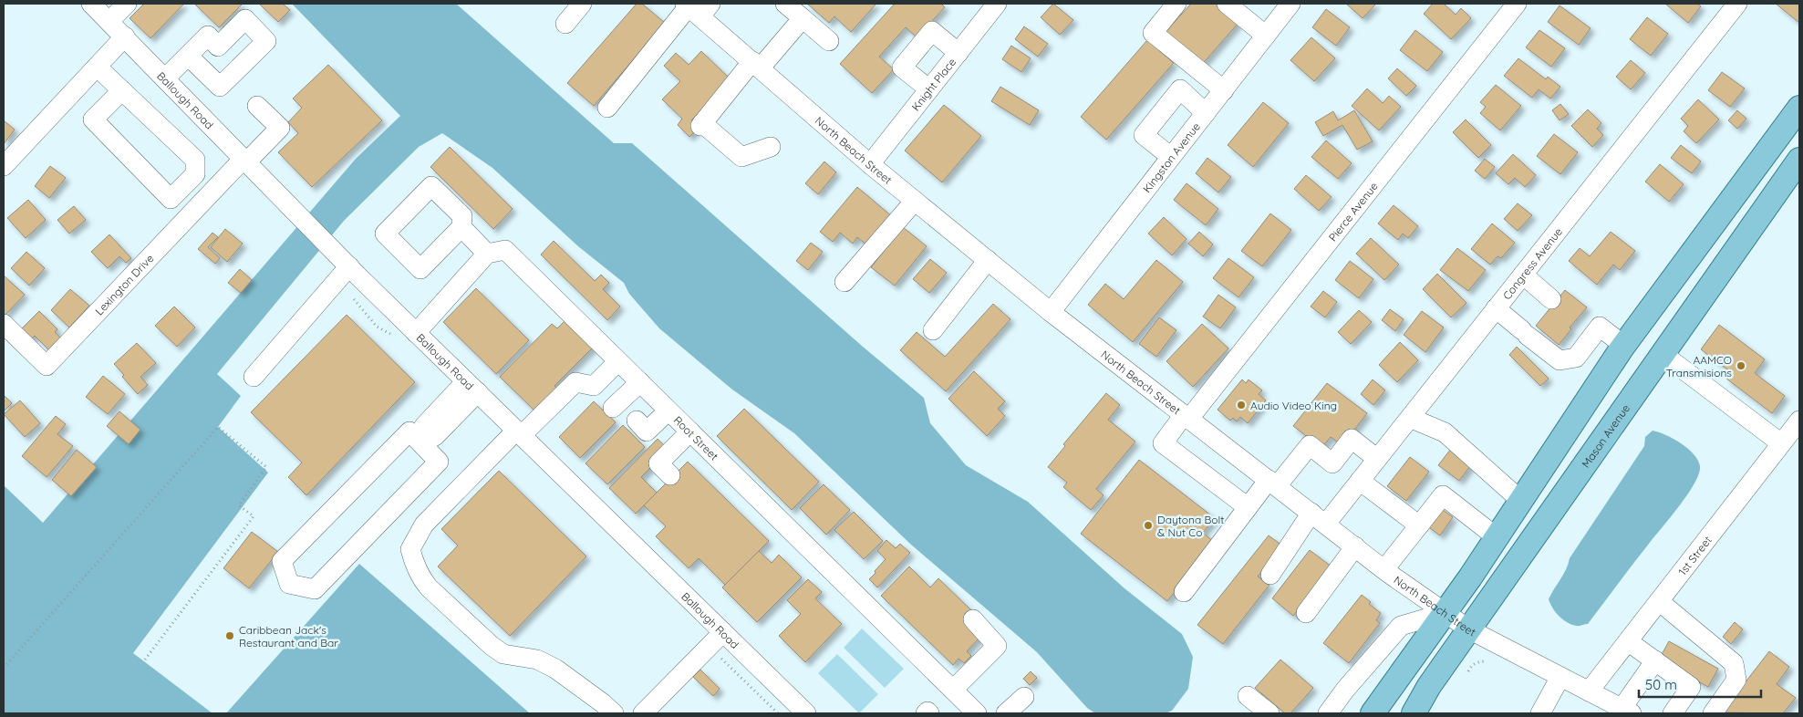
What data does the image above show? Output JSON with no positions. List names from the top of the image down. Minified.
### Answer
{"streets":{"main road":["Mason Avenue"],"street":["Knight Place","Ballough Road","North Beach Street","Kingston Avenue","Pierce Avenue","Congress Avenue","Lexington Drive","Root Street","1st Street"]},"crossings":[["Knight Place","North Beach Street"],["Ballough Road","Lexington Drive"],["North Beach Street","Kingston Avenue"],["North Beach Street","Pierce Avenue"],["North Beach Street","Congress Avenue"],["North Beach Street","Mason Avenue"],["North Beach Street","1st Street"]],"places":["AAMCO Transmisions","Audio Video King","Daytona Bolt & Nut Co","Caribbean Jack's Restaurant and Bar"],"scale_bar":"50 m"}
